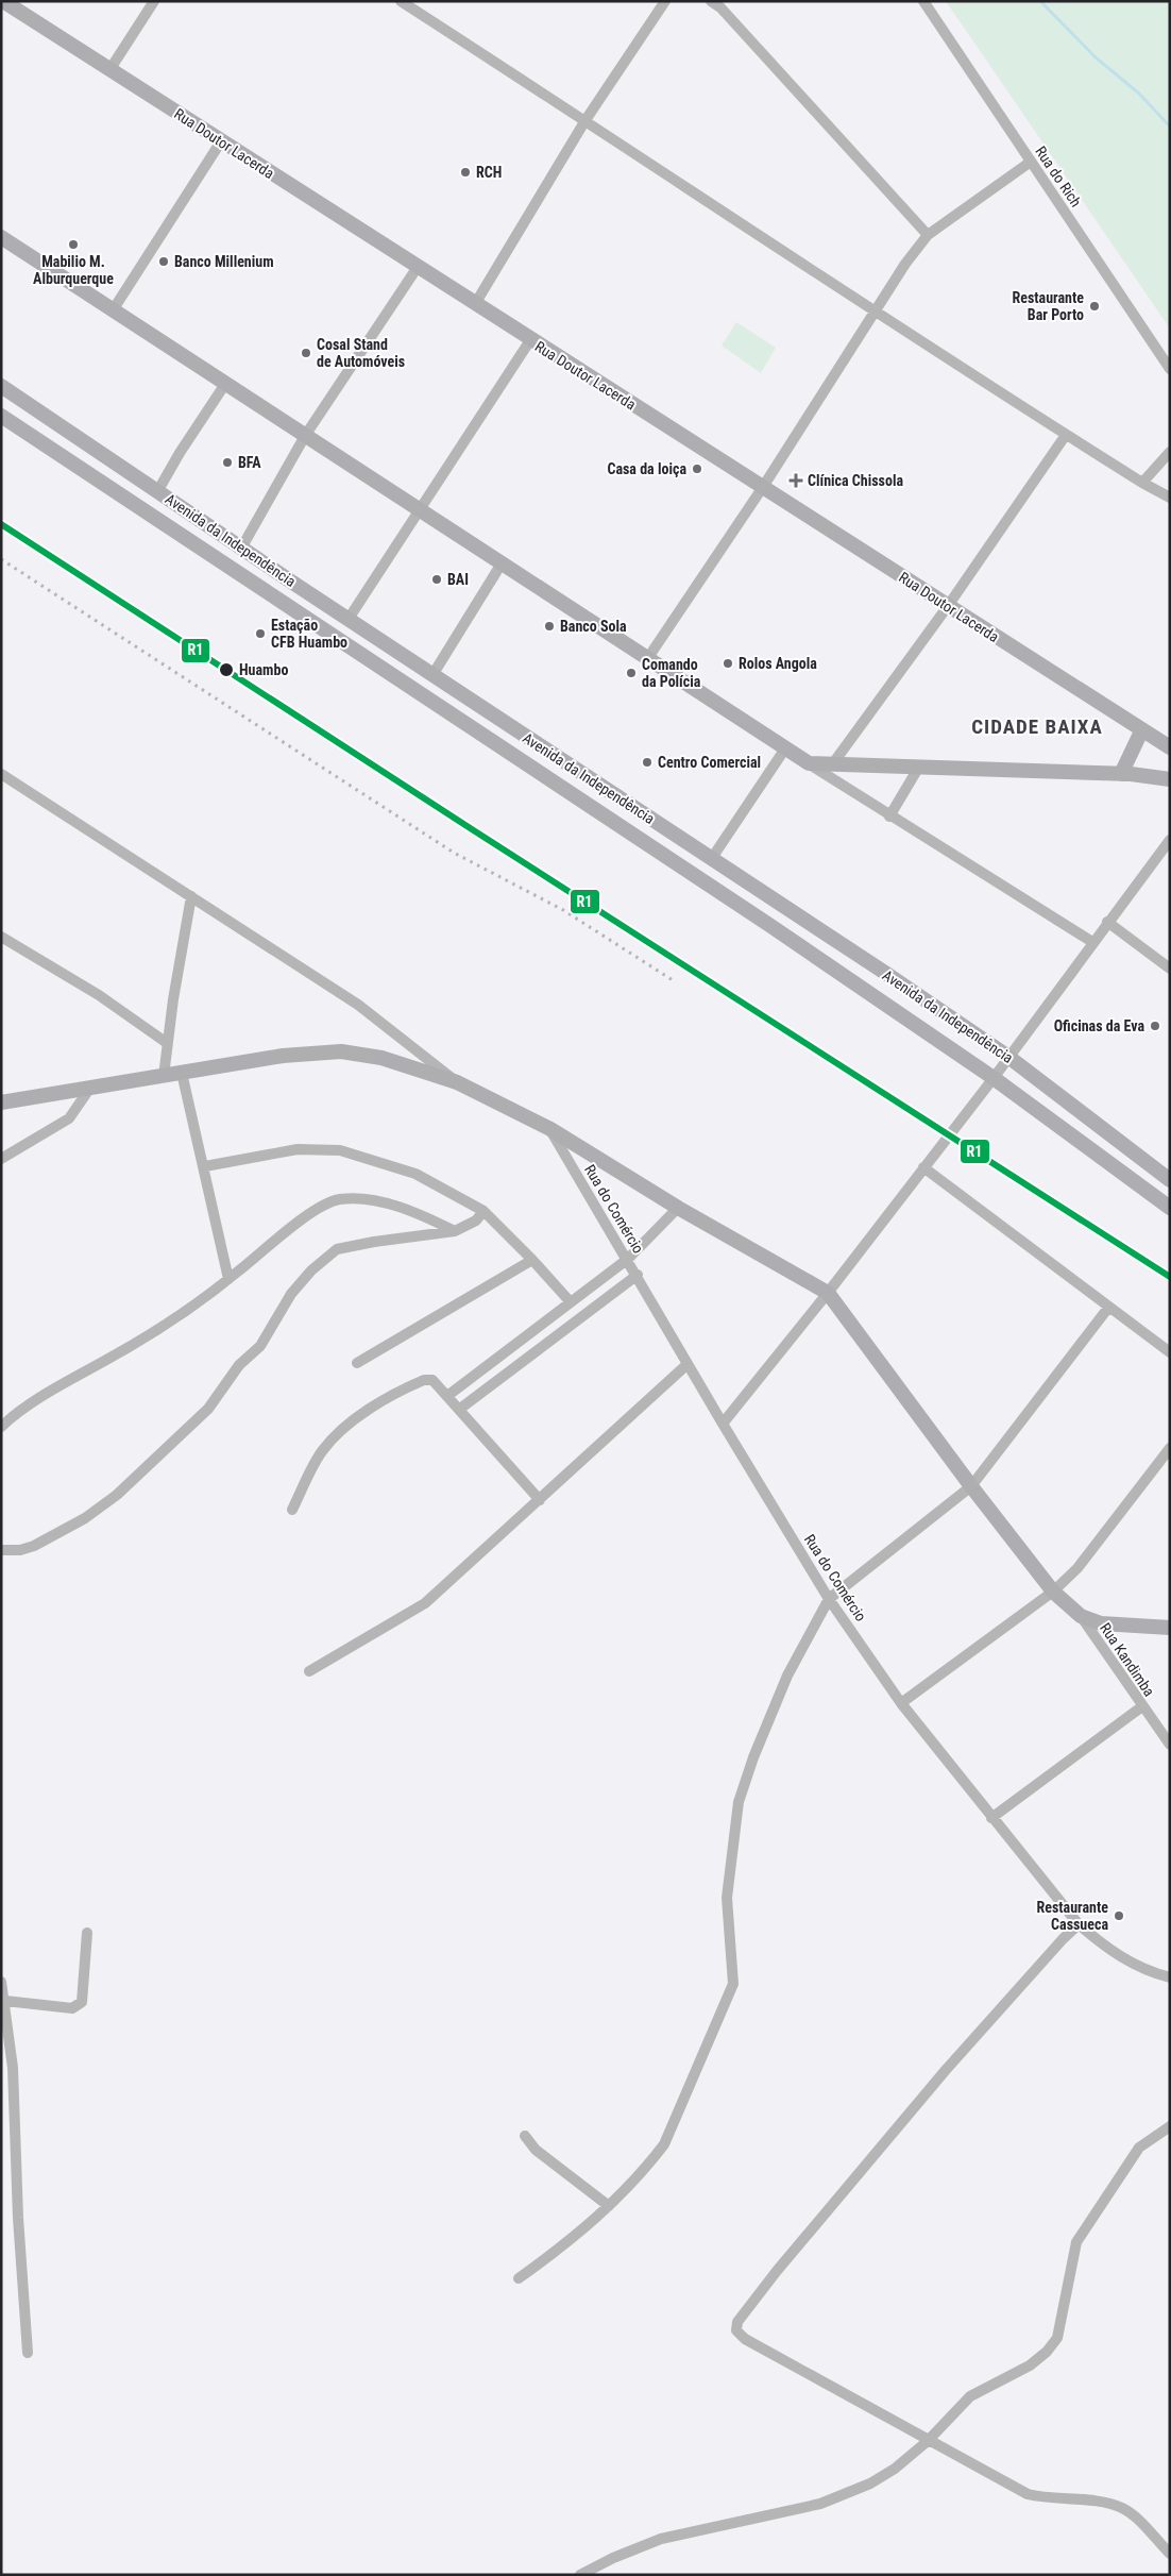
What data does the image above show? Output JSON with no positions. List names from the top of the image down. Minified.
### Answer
{"streets":{"main road":["Rua Doutor Lacerda","Avenida da Independência"],"street":["Rua do Rich","Rua do Comércio","Rua Kandimba"]},"districts":["CIDADE BAIXA"],"places":{"other":["RCH","Mabilio M. Alburquerque","Banco Millenium","Restaurante Bar Porto","Cosal Stand de Automóveis","BFA","Casa da loiça","BAI","Banco Sola","Estação CFB Huambo","Rolos Angola","Huambo","Comando da Polícia","Centro Comercial","Oficinas da Eva","Restaurante Cassueca"],"health":["Clínica Chissola"]},"lines":["transit line R1"]}
